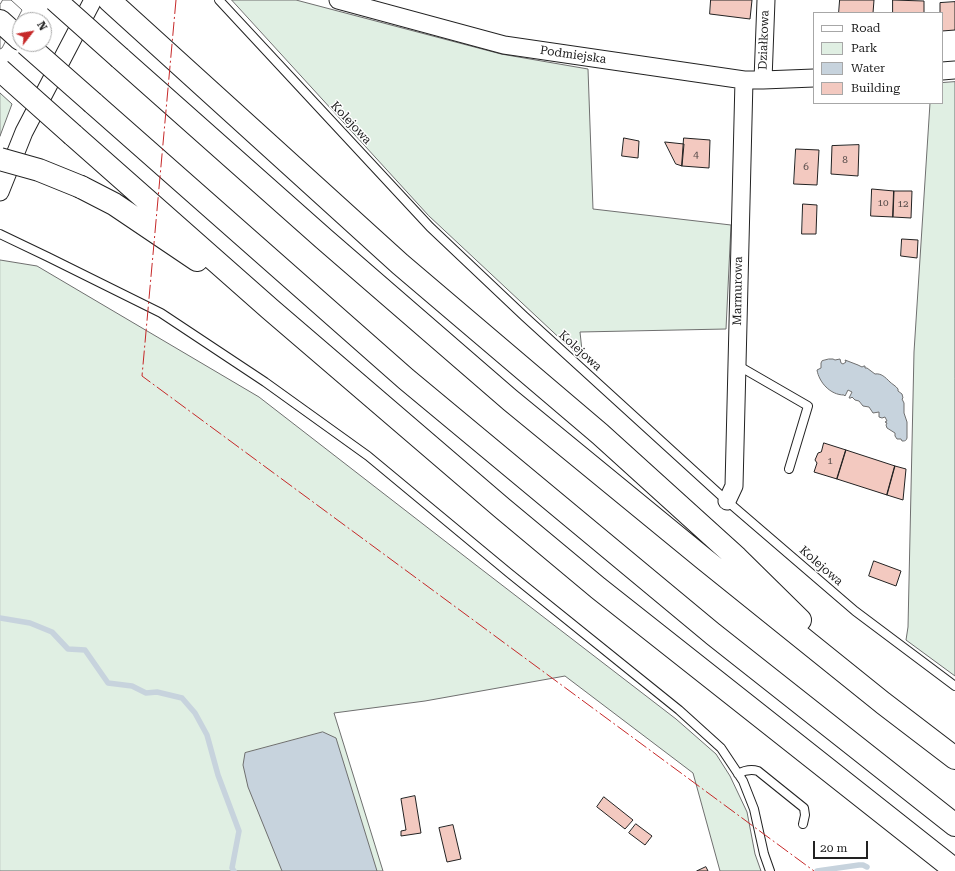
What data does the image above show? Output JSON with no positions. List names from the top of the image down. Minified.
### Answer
{"streets":{"street":["Działkowa","Podmiejska","Marmurowa"],"lane":["Kolejowa"]},"crossings":[["Działkowa","Podmiejska"],["Podmiejska","Marmurowa"],["Kolejowa","Marmurowa"]],"house_numbers":["4","8","6","10","12","1"],"legend":["Road","Park","Water","Building"],"scale_bar":"20 m","north":"top right"}
